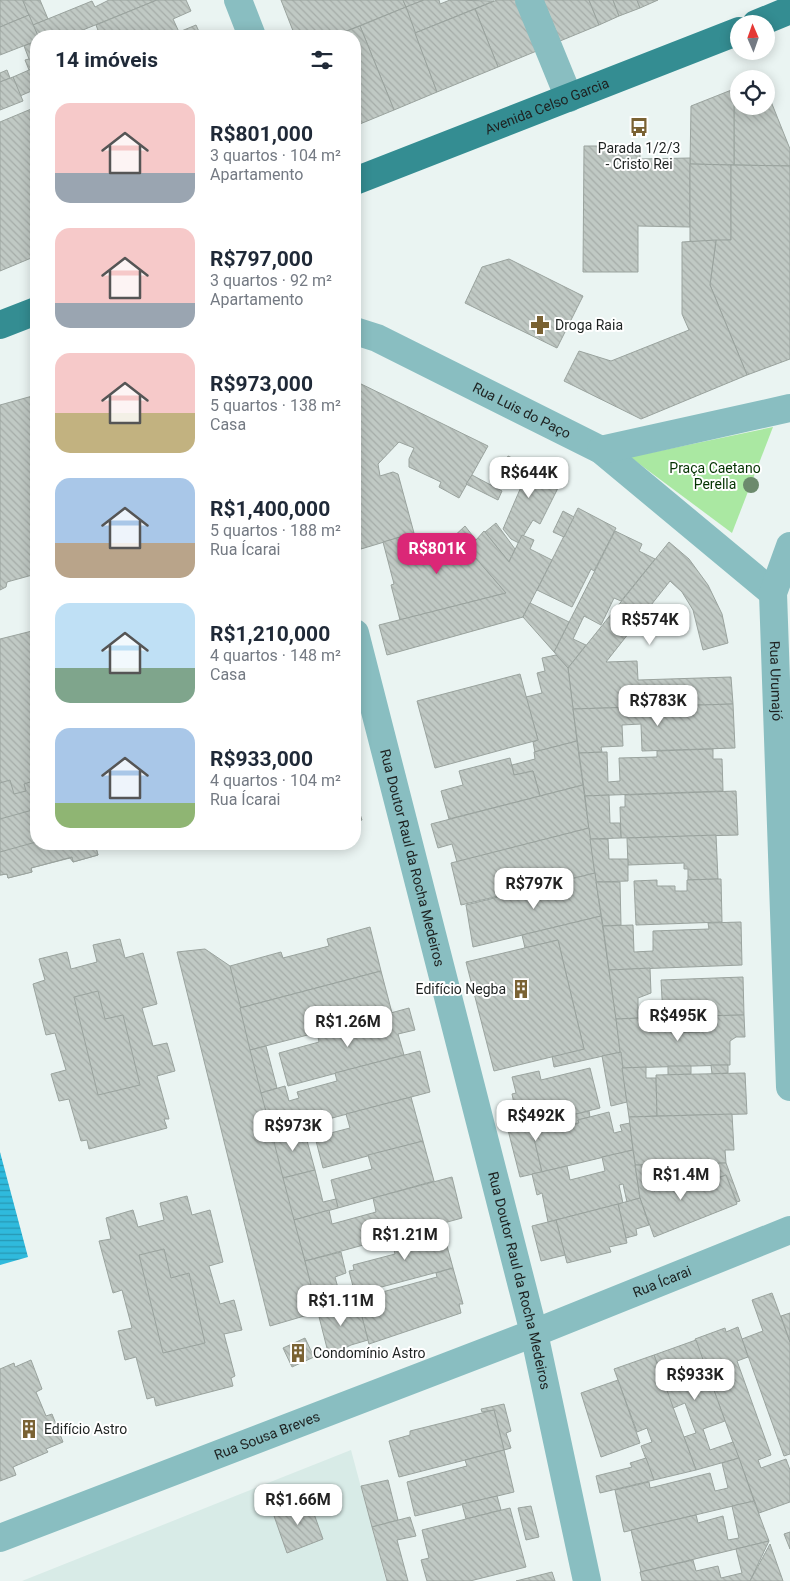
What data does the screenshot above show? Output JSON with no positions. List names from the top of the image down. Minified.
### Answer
{"streets":{"main road":["Avenida Celso Garcia"],"street":["Rua Luis do Paço","Rua Urumajó","Rua Doutor Raul da Rocha Medeiros","Rua Ícarai","Rua Sousa Breves"]},"crossings":[["Rua Luis do Paço","Rua Urumajó"],["Rua Doutor Raul da Rocha Medeiros","Rua Ícarai"],["Rua Doutor Raul da Rocha Medeiros","Rua Sousa Breves"],["Rua Ícarai","Rua Sousa Breves"]],"parks":["Praça Caetano Perella"],"places":{"bus stop":["Parada 1/2/3 - Cristo Rei"],"pharmacy":["Droga Raia"],"building":["Edifício Negba","Condomínio Astro","Edifício Astro"]},"north":"top","page":{"heading":"14 imóveis","list":[{"name":"R$801,000","note":"3 quartos · 104 m² · Apartamento"},{"name":"R$797,000","note":"3 quartos · 92 m² · Apartamento"},{"name":"R$973,000","note":"5 quartos · 138 m² · Casa"},{"name":"R$1,400,000","note":"5 quartos · 188 m² · Rua Ícarai"},{"name":"R$1,210,000","note":"4 quartos · 148 m² · Casa"},{"name":"R$933,000","note":"4 quartos · 104 m² · Rua Ícarai"}],"price":["R$644K","R$801K","R$574K","R$783K","R$797K","R$495K","R$1.26M","R$492K","R$973K","R$1.4M","R$1.21M","R$1.11M","R$933K","R$1.66M"]}}
